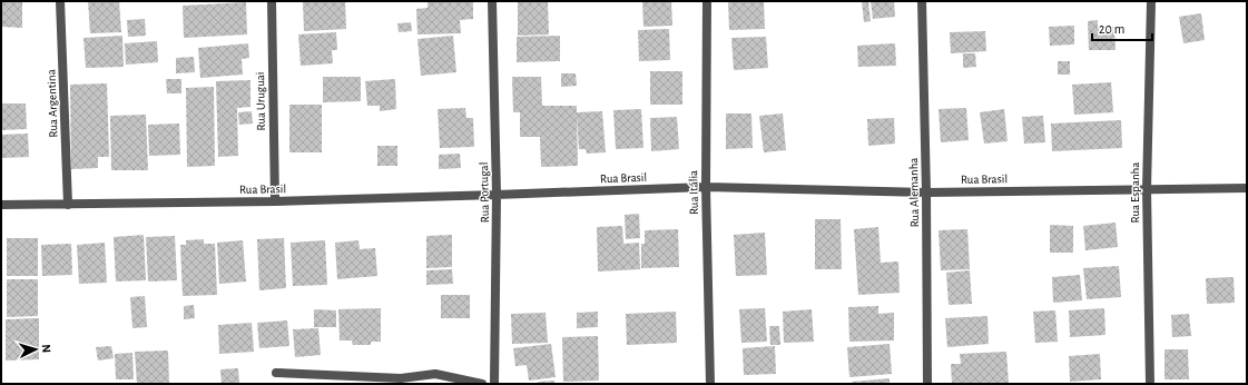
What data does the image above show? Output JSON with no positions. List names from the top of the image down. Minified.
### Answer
{"streets":{"street":["Rua Uruguai","Rua Argentina","Rua Brasil","Rua Portugal","Rua Itália","Rua Alemanha","Rua Espanha"]},"crossings":[["Rua Uruguai","Rua Brasil"],["Rua Argentina","Rua Brasil"],["Rua Brasil","Rua Portugal"],["Rua Brasil","Rua Itália"],["Rua Brasil","Rua Alemanha"],["Rua Brasil","Rua Espanha"]],"scale_bar":"20 m","north":"right"}
